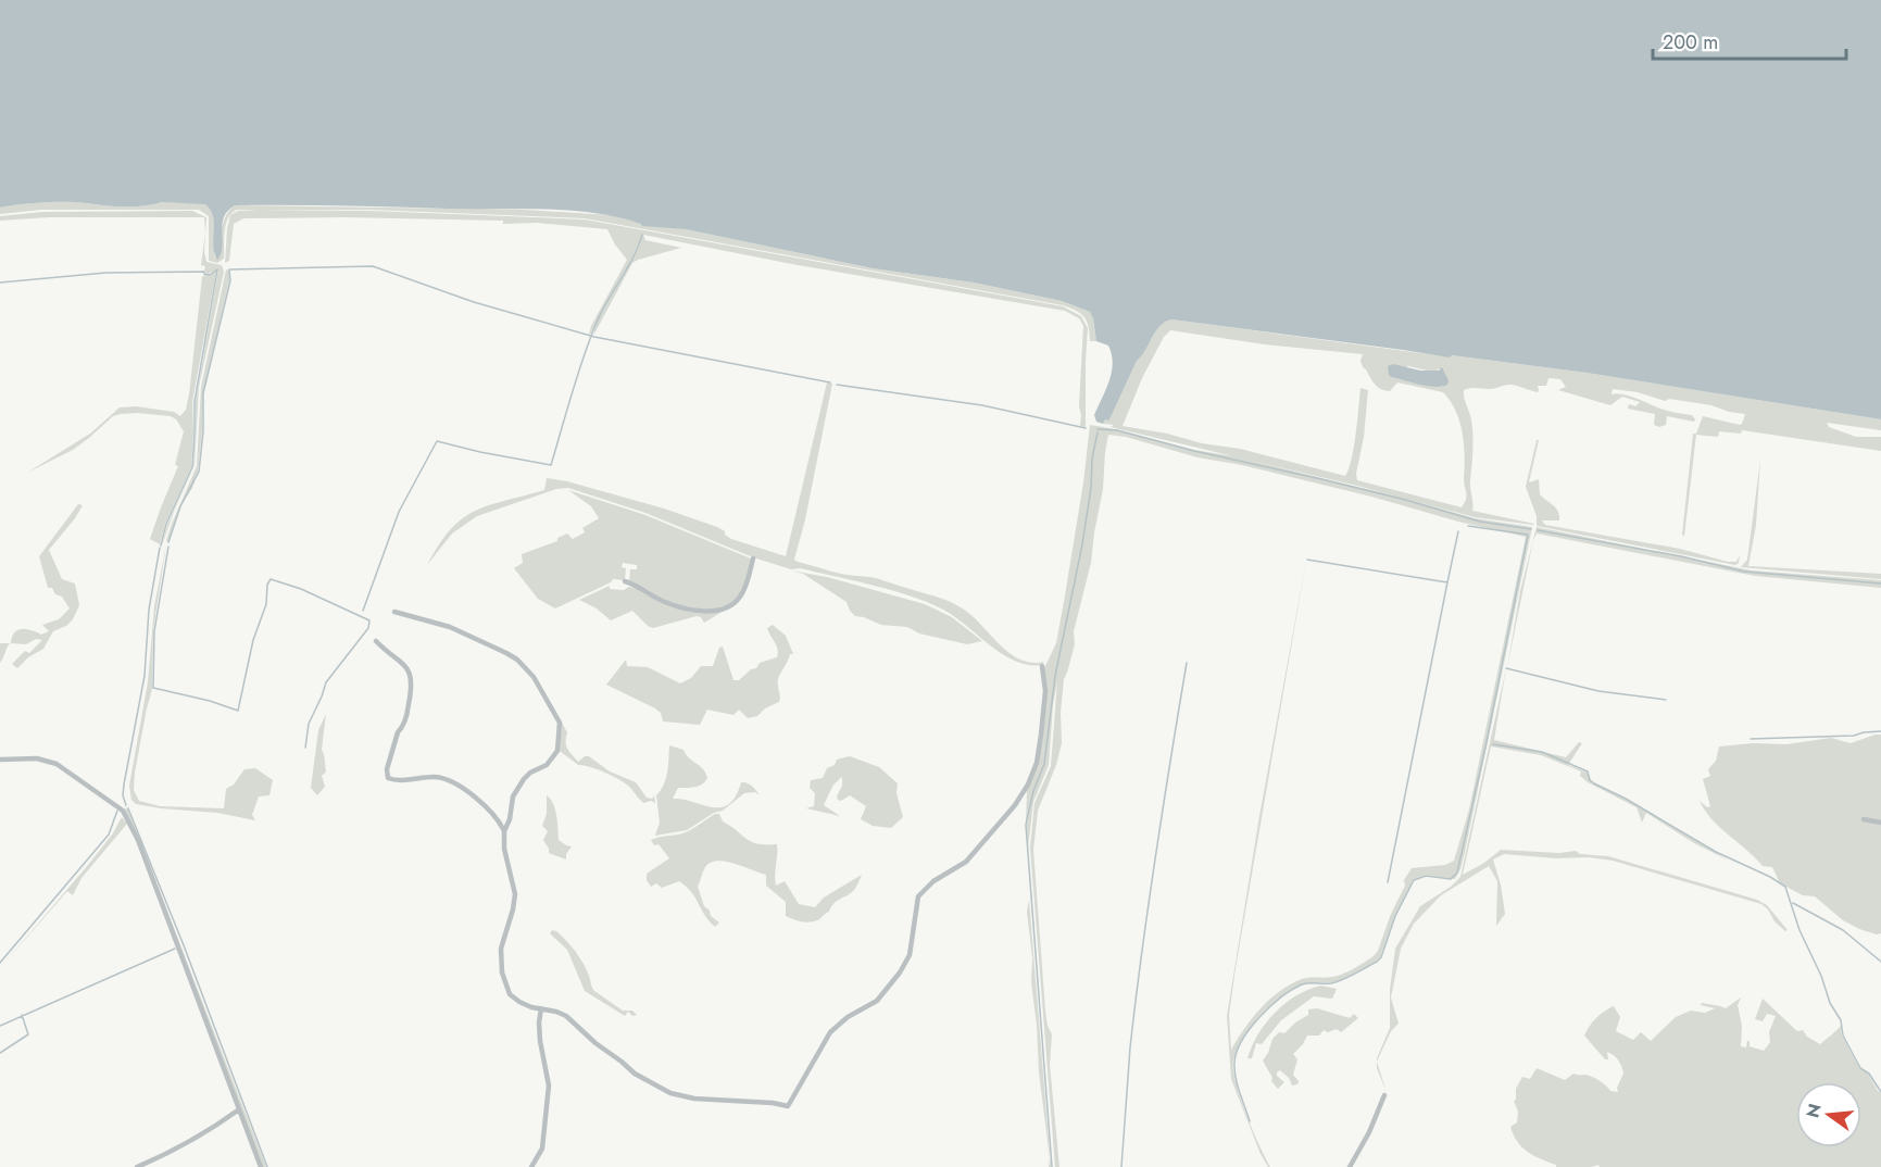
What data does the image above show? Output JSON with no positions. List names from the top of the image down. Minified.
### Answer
{"scale_bar":"200 m","north":"left"}
